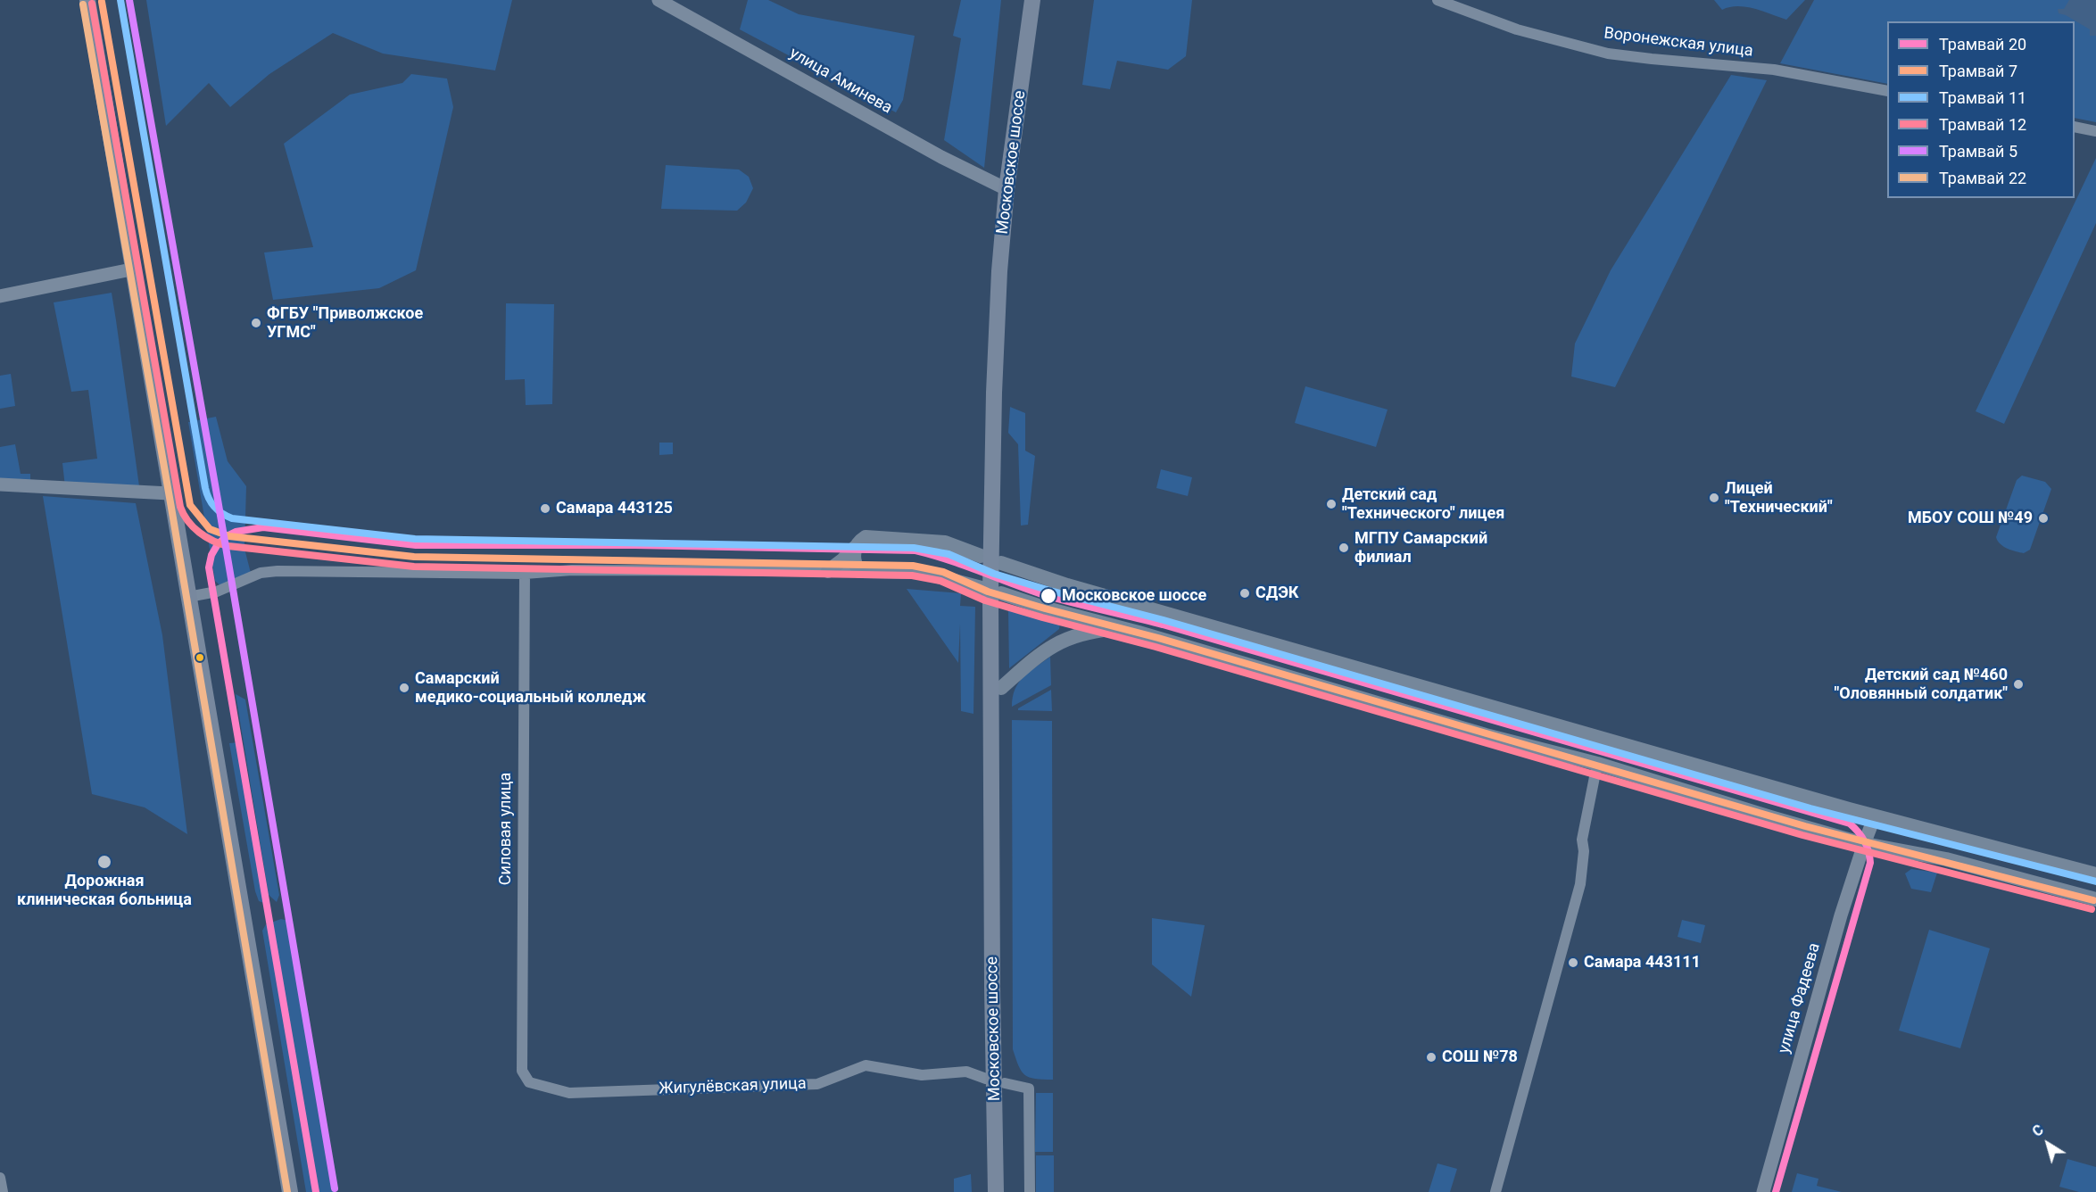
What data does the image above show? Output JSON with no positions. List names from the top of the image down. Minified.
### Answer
{"streets":{"main road":["Московское шоссе"],"street":["Воронежская улица","улица Аминева","Силовая улица","улица Фадеева","Жигулёвская улица"]},"crossings":[["улица Аминева","Московское шоссе"],["Московское шоссе","Жигулёвская улица"],["Силовая улица","Жигулёвская улица"]],"places":["ФГБУ \"Приволжское УГМС\"","Лицей \"Технический\"","Детский сад \"Технического\" лицея","Самара 443125","МБОУ СОШ №49","МГПУ Самарский филиал","СДЭК","Московское шоссе","Детский сад №460 \"Оловянный солдатик\"","Самарский медико-социальный колледж","Дорожная клиническая больница","Самара 443111","СОШ №78"],"lines":["tram line 11","tram line 5","tram line 7","tram line 12","tram line 22","tram line 20"],"legend":["Трамвай 20","Трамвай 7","Трамвай 11","Трамвай 12","Трамвай 5","Трамвай 22"],"north":"top left"}
